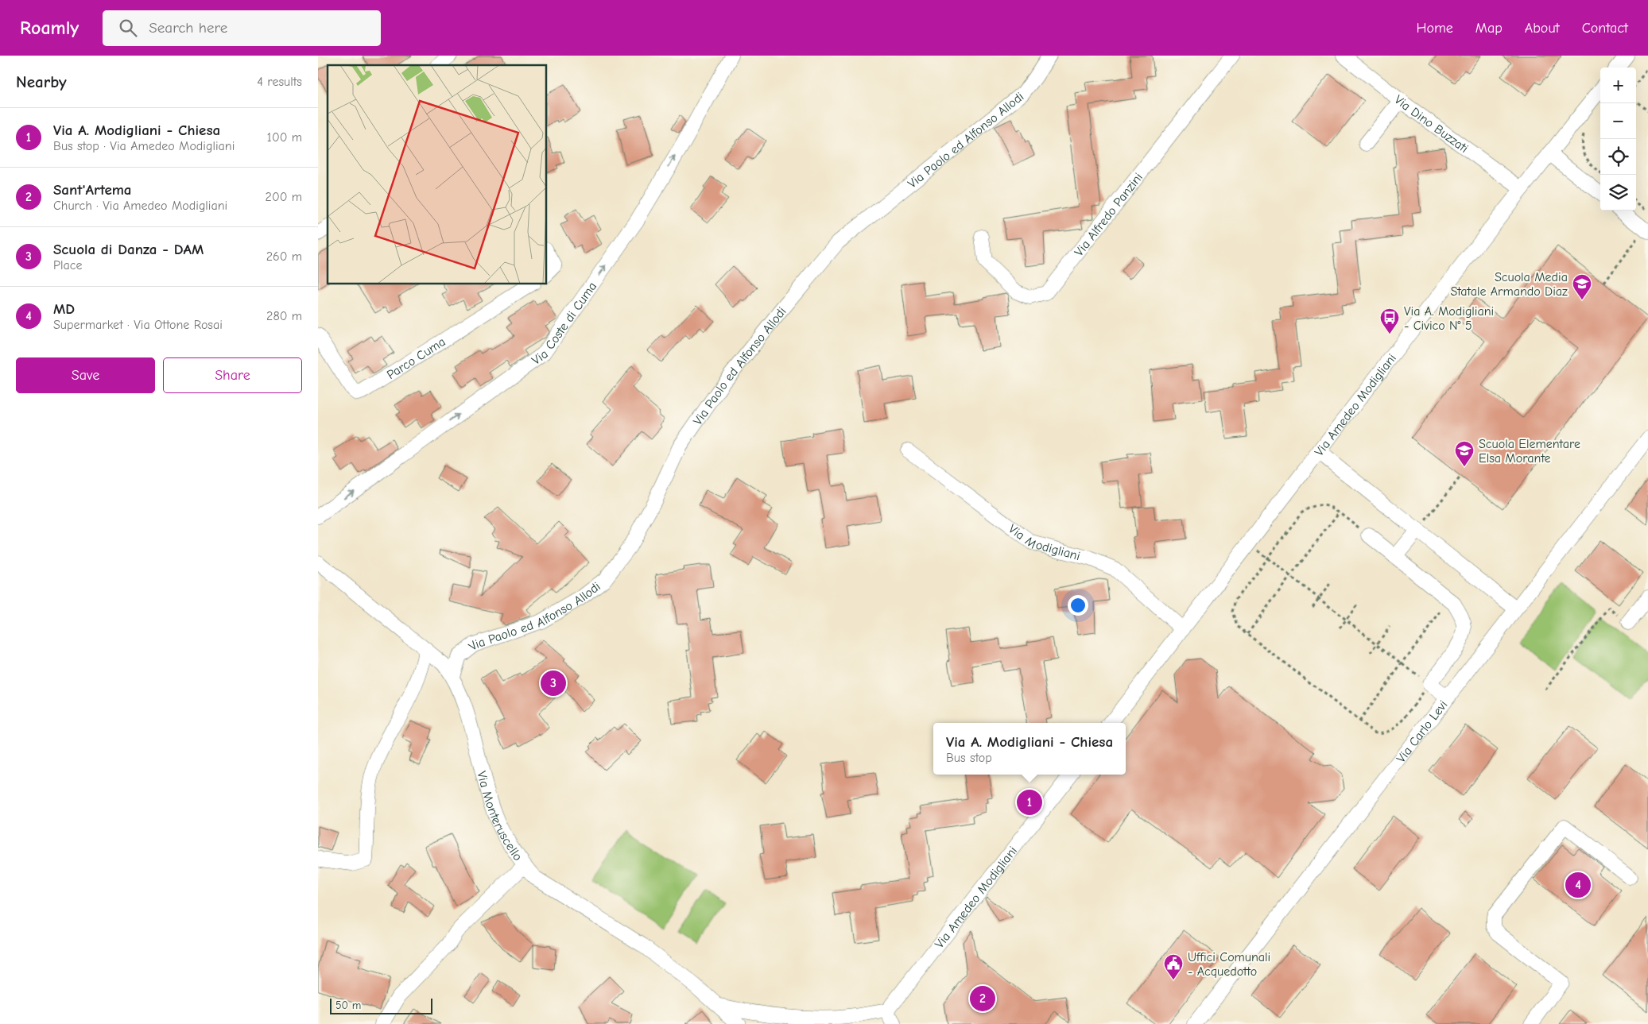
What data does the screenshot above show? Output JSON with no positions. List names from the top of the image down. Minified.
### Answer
{"streets":{"street":["Via Dino Buzzati","Via Paolo ed Alfonso Allodi","Via Alfredo Panzini","Via Coste di Cuma","Parco Cuma","Via Amedeo Modigliani","Via Modigliani","Via Carlo Levi","Via Monteruscello"]},"crossings":[["Via Dino Buzzati","Via Amedeo Modigliani"],["Via Paolo ed Alfonso Allodi","Via Monteruscello"],["Via Amedeo Modigliani","Via Modigliani"]],"one_way":["Via Coste di Cuma"],"places":{"school or university":["Scuola Media Statale Armando Diaz","Scuola Elementare Elsa Morante"],"bus stop":["Via A. Modigliani - Civico N° 5"],"public building":["Uffici Comunali - Acquedotto"]},"scale_bar":"50 m","page":{"header":"Roamly","search":"Search here","nav":["Home","Map","About","Contact"],"heading":["Nearby","4 results"],"map_buttons":["+","−"],"list":[{"mark":"1","name":"Via A. Modigliani - Chiesa","note":"Bus stop · Via Amedeo Modigliani","value":"100 m"},{"mark":"2","name":"Sant'Artema","note":"Church · Via Amedeo Modigliani","value":"200 m"},{"mark":"3","name":"Scuola di Danza - DAM","note":"Place","value":"260 m"},{"mark":"4","name":"MD","note":"Supermarket · Via Ottone Rosai","value":"280 m"}],"buttons":["Save","Share"],"pins":["3","1","4","2"],"popup":["Via A. Modigliani - Chiesa","Bus stop"],"scale":"50 m"}}
